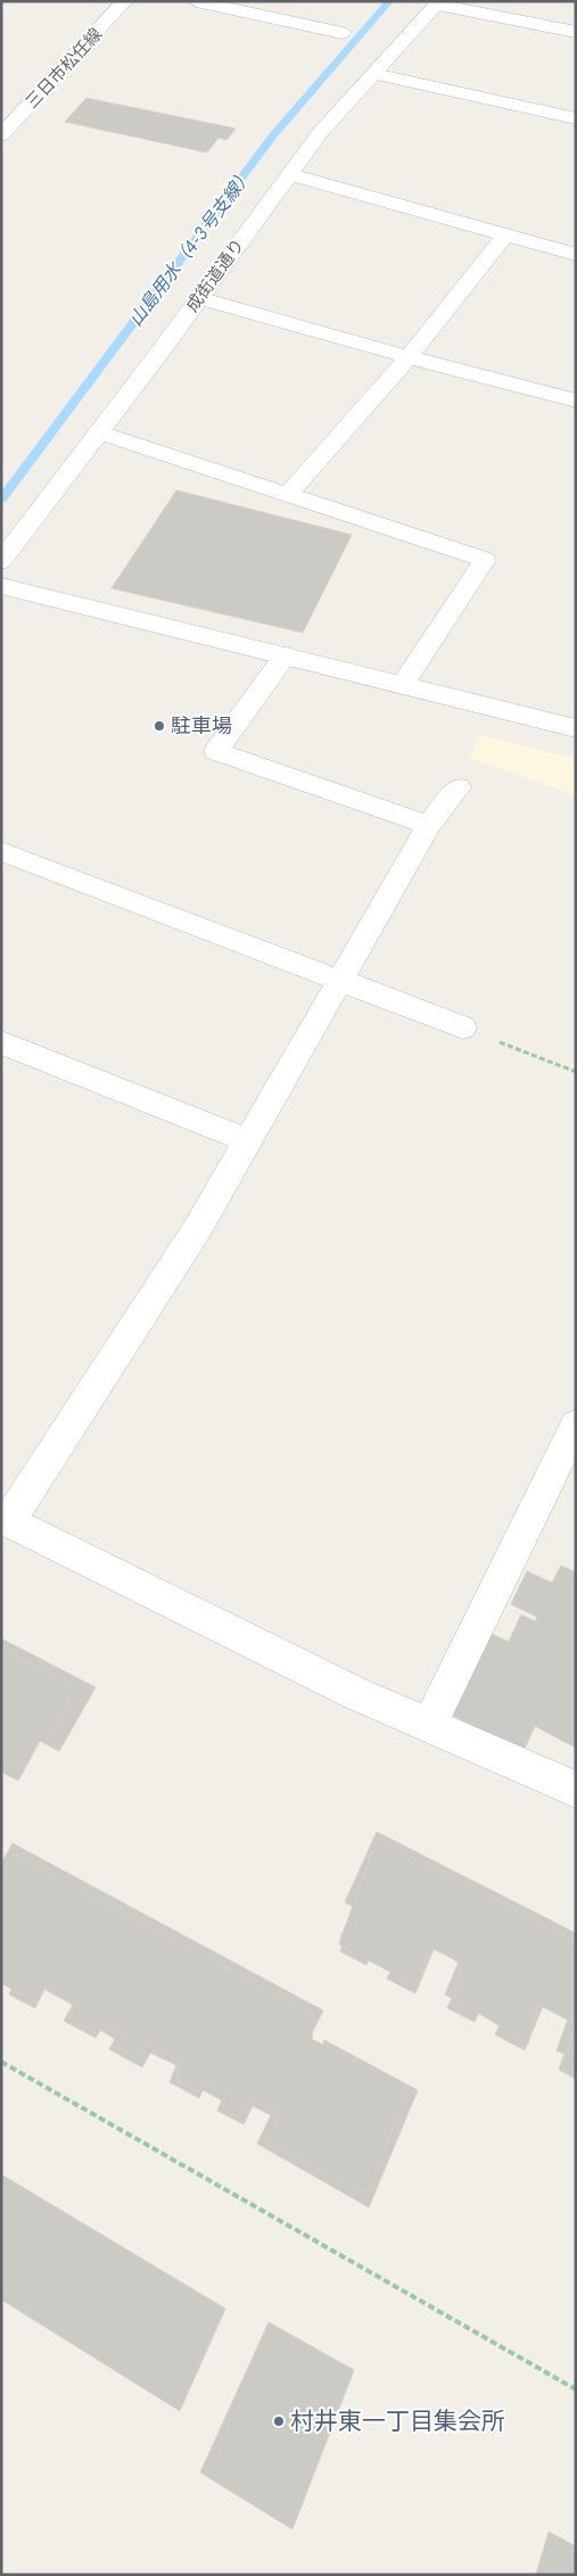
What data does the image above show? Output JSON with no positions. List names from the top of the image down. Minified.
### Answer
{"streets":{"street":["三日市松任線","成街道通り"]},"water":["山島用水（4-3号支線）"],"places":["駐車場","村井東一丁目集会所"]}
